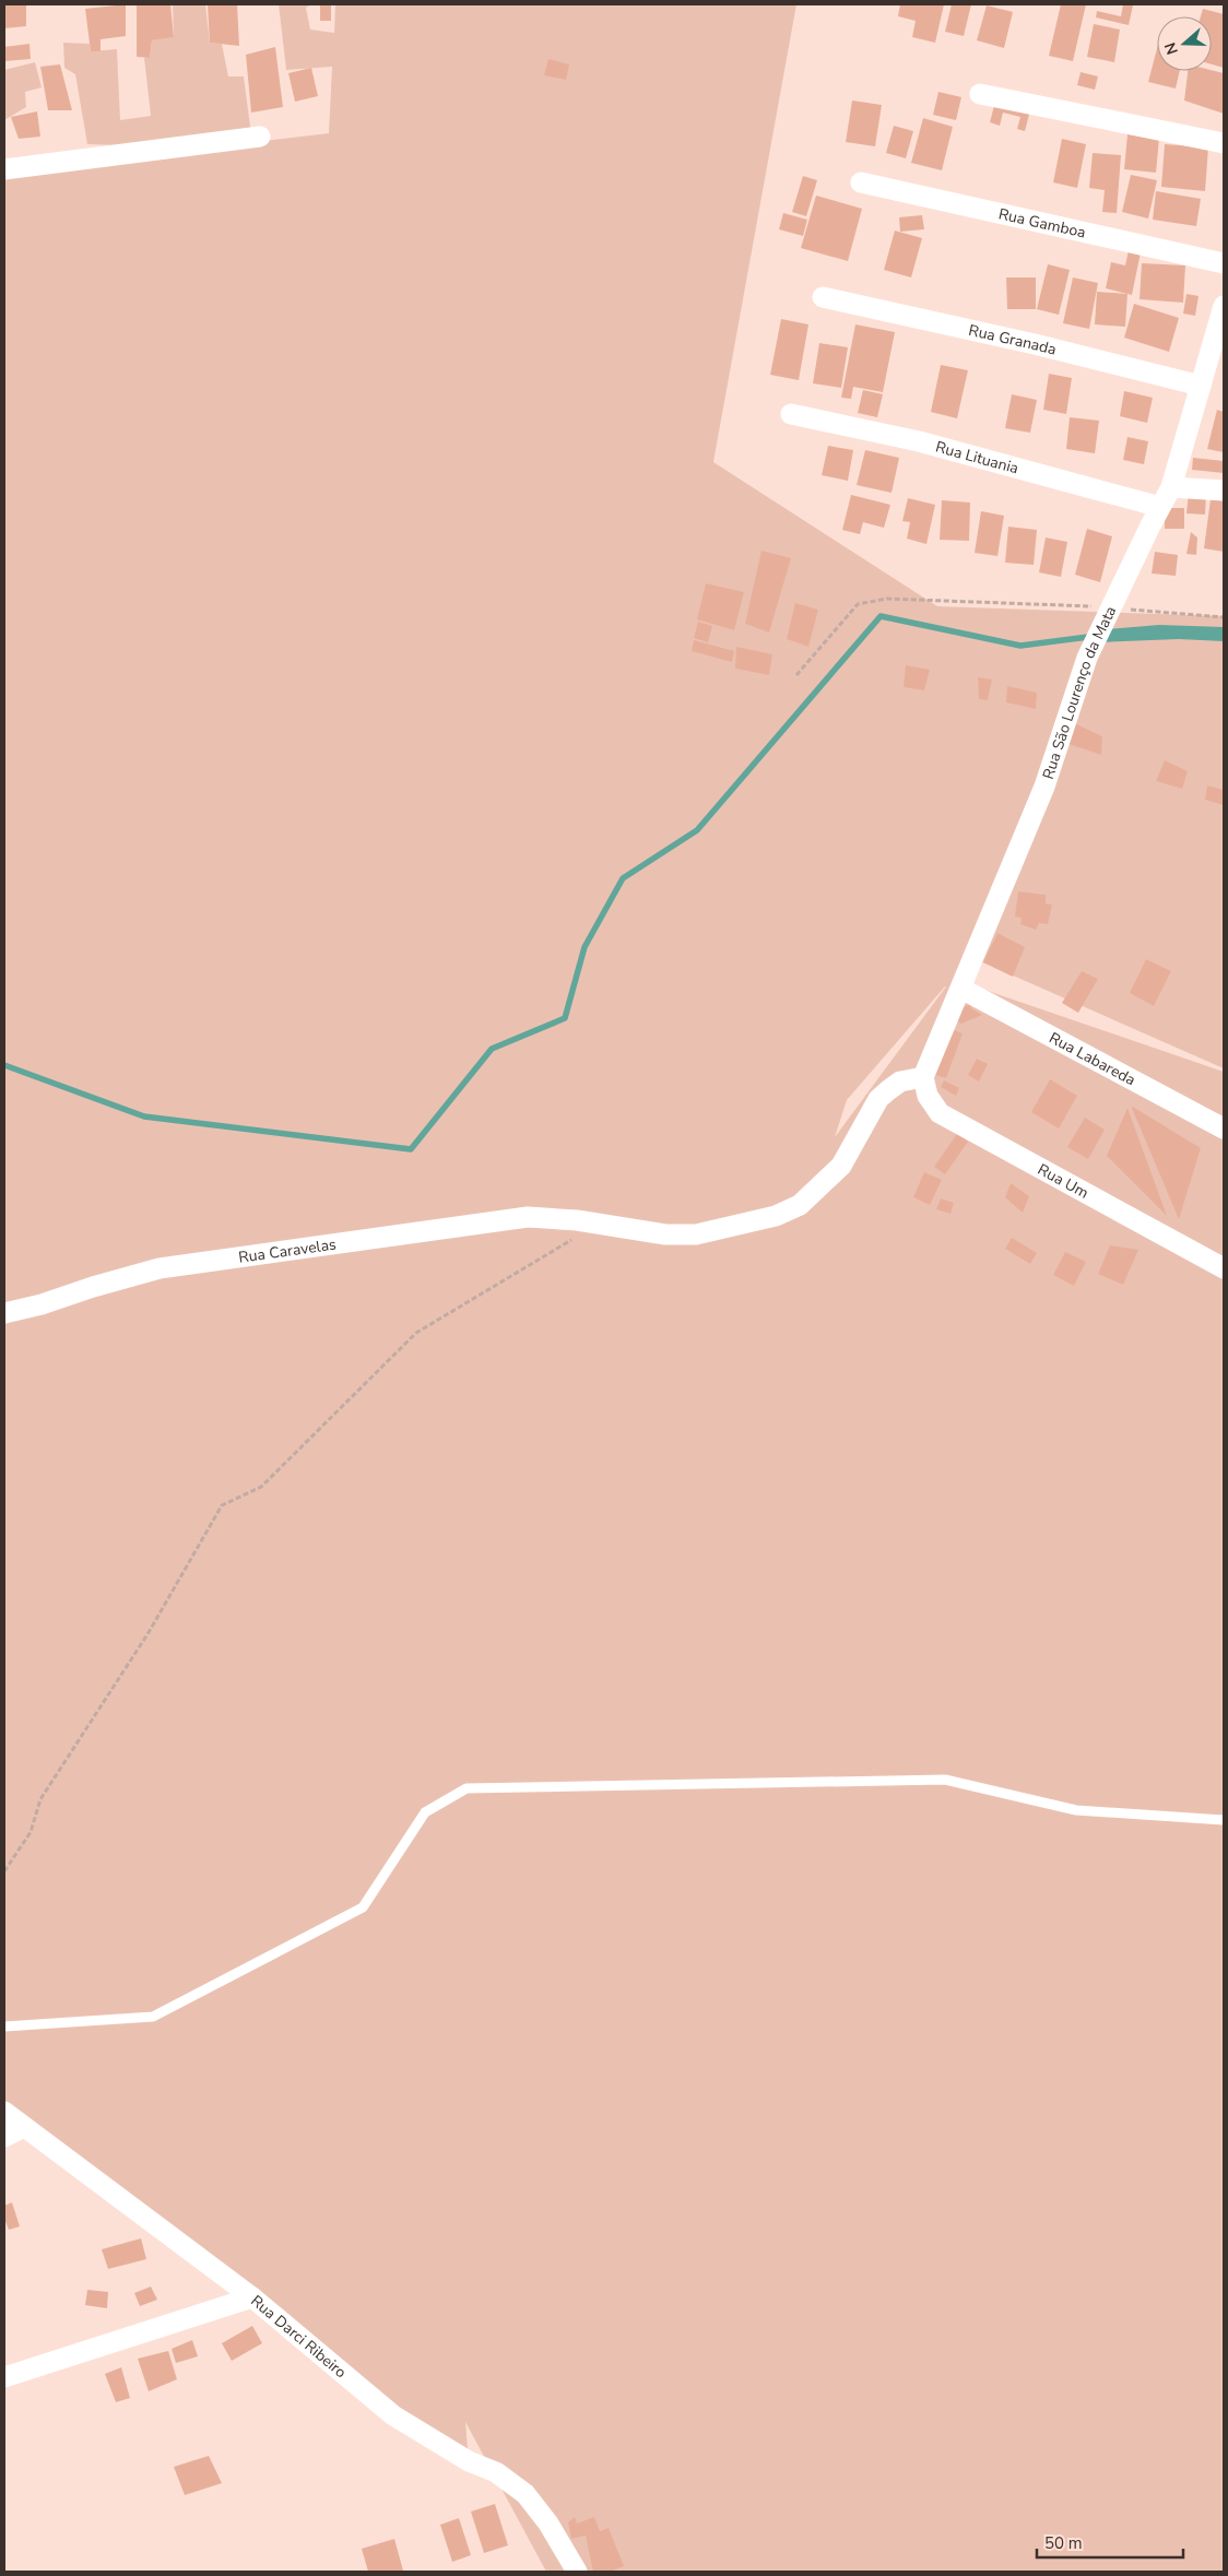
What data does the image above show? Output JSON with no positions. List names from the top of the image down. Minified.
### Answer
{"streets":{"street":["Rua Gamboa","Rua Granada","Rua Lituania","Rua São Lourenço da Mata","Rua Labareda","Rua Um","Rua Caravelas","Rua Darci Ribeiro"]},"crossings":[["Rua Granada","Rua São Lourenço da Mata"],["Rua Lituania","Rua São Lourenço da Mata"],["Rua São Lourenço da Mata","Rua Labareda"],["Rua São Lourenço da Mata","Rua Um"],["Rua São Lourenço da Mata","Rua Caravelas"],["Rua Um","Rua Caravelas"]],"scale_bar":"50 m","north":"left"}
